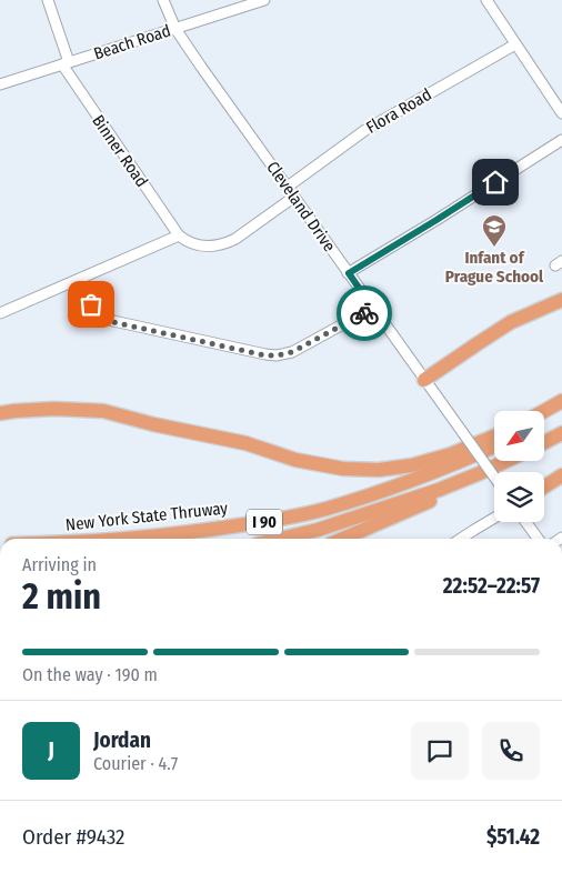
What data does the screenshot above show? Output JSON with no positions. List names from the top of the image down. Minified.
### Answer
{"streets":{"highway":["New York State Thruway","I 90"],"street":["Beach Road","Flora Road","Binner Road","Cleveland Drive"]},"crossings":[["Beach Road","Binner Road"],["Beach Road","Cleveland Drive"],["Flora Road","Cleveland Drive"]],"places":{"school or university":["Infant of Prague School"]},"north":"bottom left","page":{"heading":["2 min","Arriving in","22:52–22:57"],"panel":["Jordan","Courier · 4.7","Order #9432","$51.42"],"bar":"On the way · 190 m","round":"J"}}
